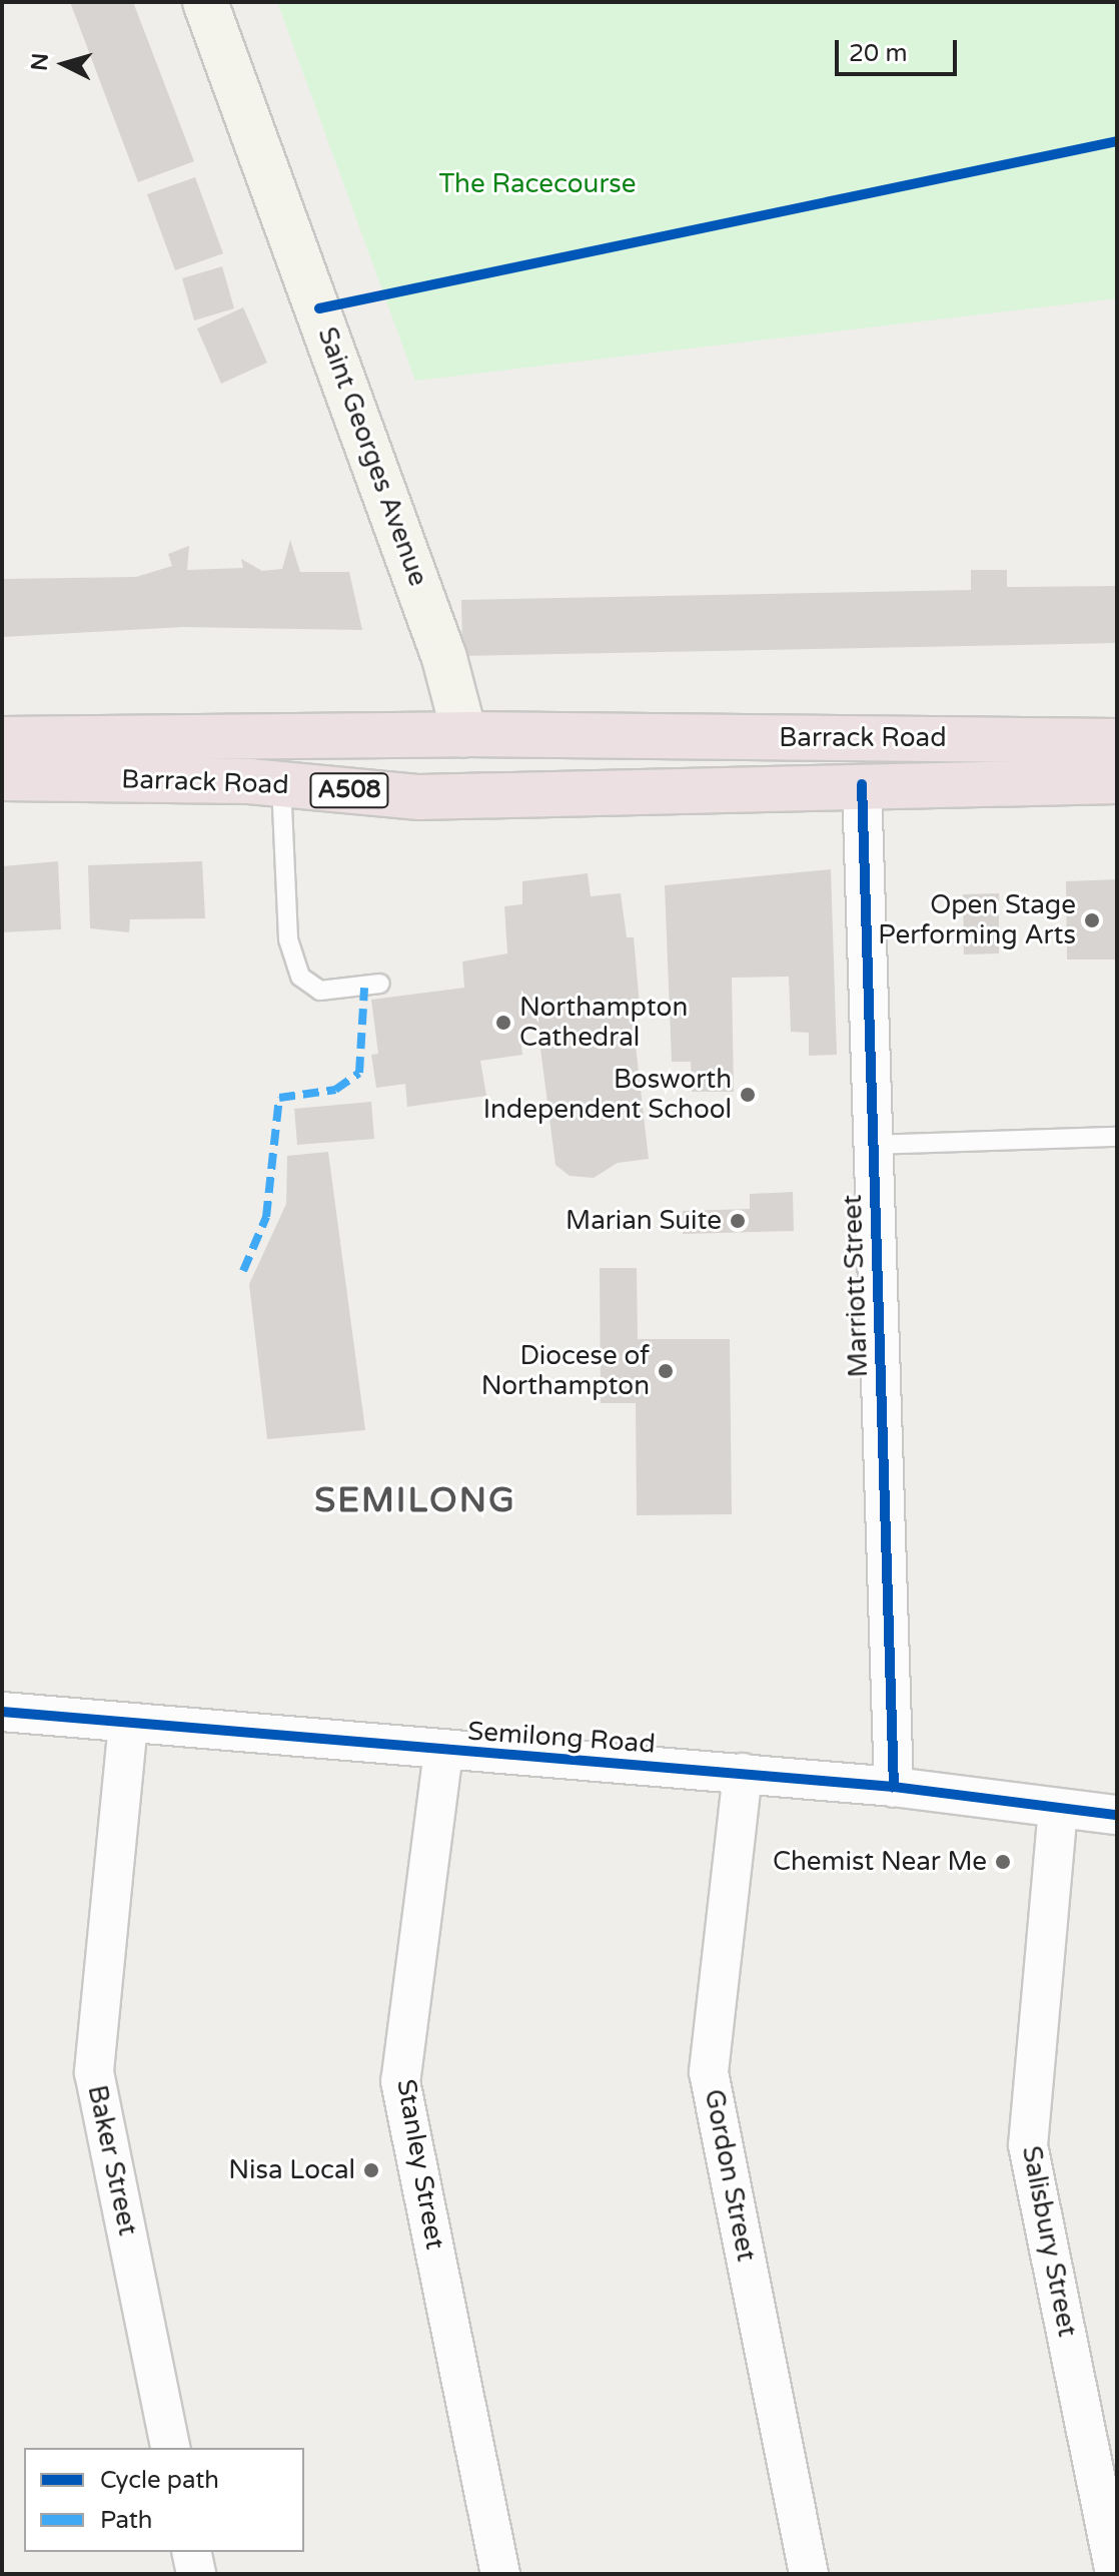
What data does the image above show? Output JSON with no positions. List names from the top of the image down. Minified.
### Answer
{"streets":{"highway":["Barrack Road","A508"],"street":["Saint Georges Avenue","Marriott Street","Semilong Road","Baker Street","Stanley Street","Gordon Street","Salisbury Street"]},"crossings":[["Saint Georges Avenue","Barrack Road"],["Barrack Road","Marriott Street"],["Marriott Street","Semilong Road"],["Semilong Road","Baker Street"],["Semilong Road","Stanley Street"],["Semilong Road","Gordon Street"],["Semilong Road","Salisbury Street"]],"districts":["SEMILONG"],"parks":["The Racecourse"],"places":["Open Stage Performing Arts","Northampton Cathedral","Bosworth Independent School","Marian Suite","Diocese of Northampton","Chemist Near Me","Nisa Local"],"legend":["Cycle path","Path"],"scale_bar":"20 m","north":"left"}
